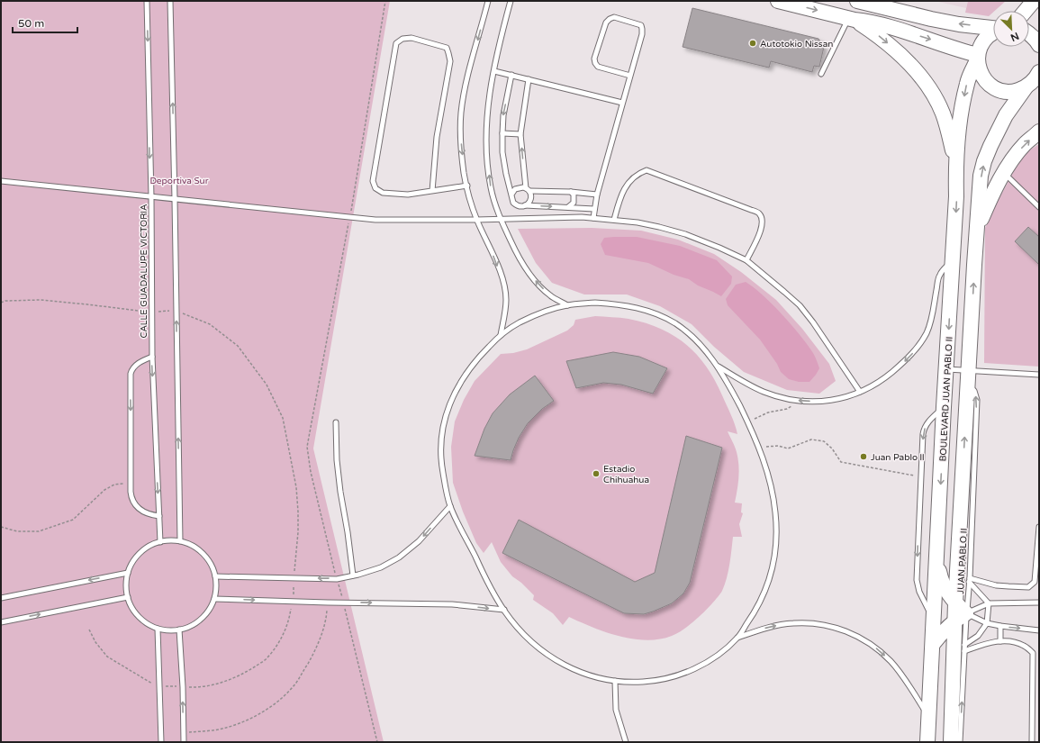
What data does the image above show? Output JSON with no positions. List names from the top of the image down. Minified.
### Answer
{"streets":{"main road":["BOULEVARD JUAN PABLO II"],"lane":["CALLE GUADALUPE VICTORIA","JUAN PABLO II"]},"one_way":["JUAN PABLO II"],"parks":["Deportiva Sur"],"places":["Autotokio Nissan","Juan Pablo ll","Estadio Chihuahua"],"scale_bar":"50 m","north":"bottom right"}
